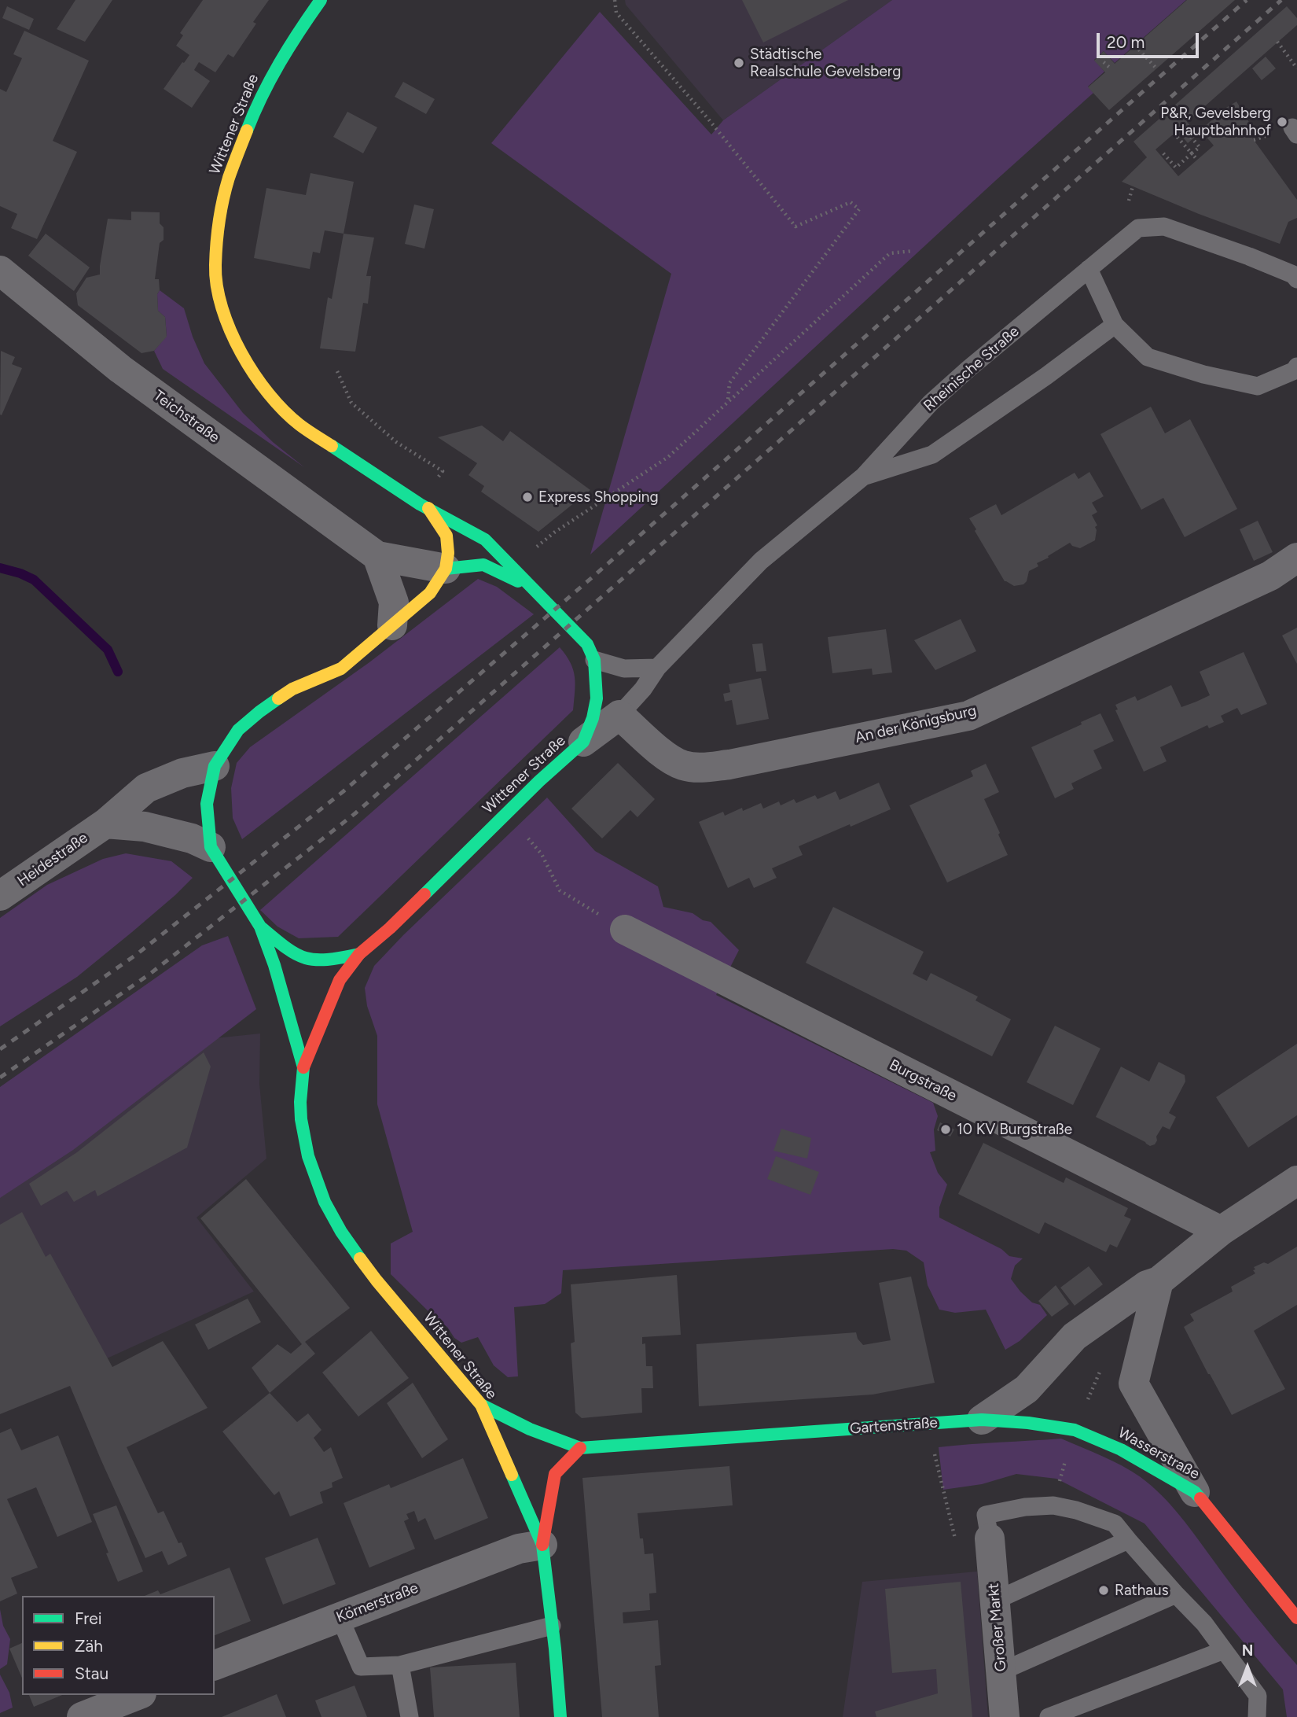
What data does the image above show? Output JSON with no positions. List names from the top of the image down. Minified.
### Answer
{"streets":{"main road":["Wittener Straße","Gartenstraße","Wasserstraße"],"street":["Rheinische Straße","Teichstraße","An der Königsburg","Heidestraße","Burgstraße","Körnerstraße","Großer Markt"]},"crossings":[["Wittener Straße","Rheinische Straße"],["Wittener Straße","Teichstraße"],["Wittener Straße","Heidestraße"],["Wittener Straße","Gartenstraße"],["Wittener Straße","Körnerstraße"],["Rheinische Straße","An der Königsburg"],["Gartenstraße","Wasserstraße"]],"places":["Städtische Realschule Gevelsberg","P&R, Gevelsberg Hauptbahnhof","Express Shopping","10 KV Burgstraße","Rathaus"],"legend":["Frei","Zäh","Stau"],"scale_bar":"20 m","north":"top"}
